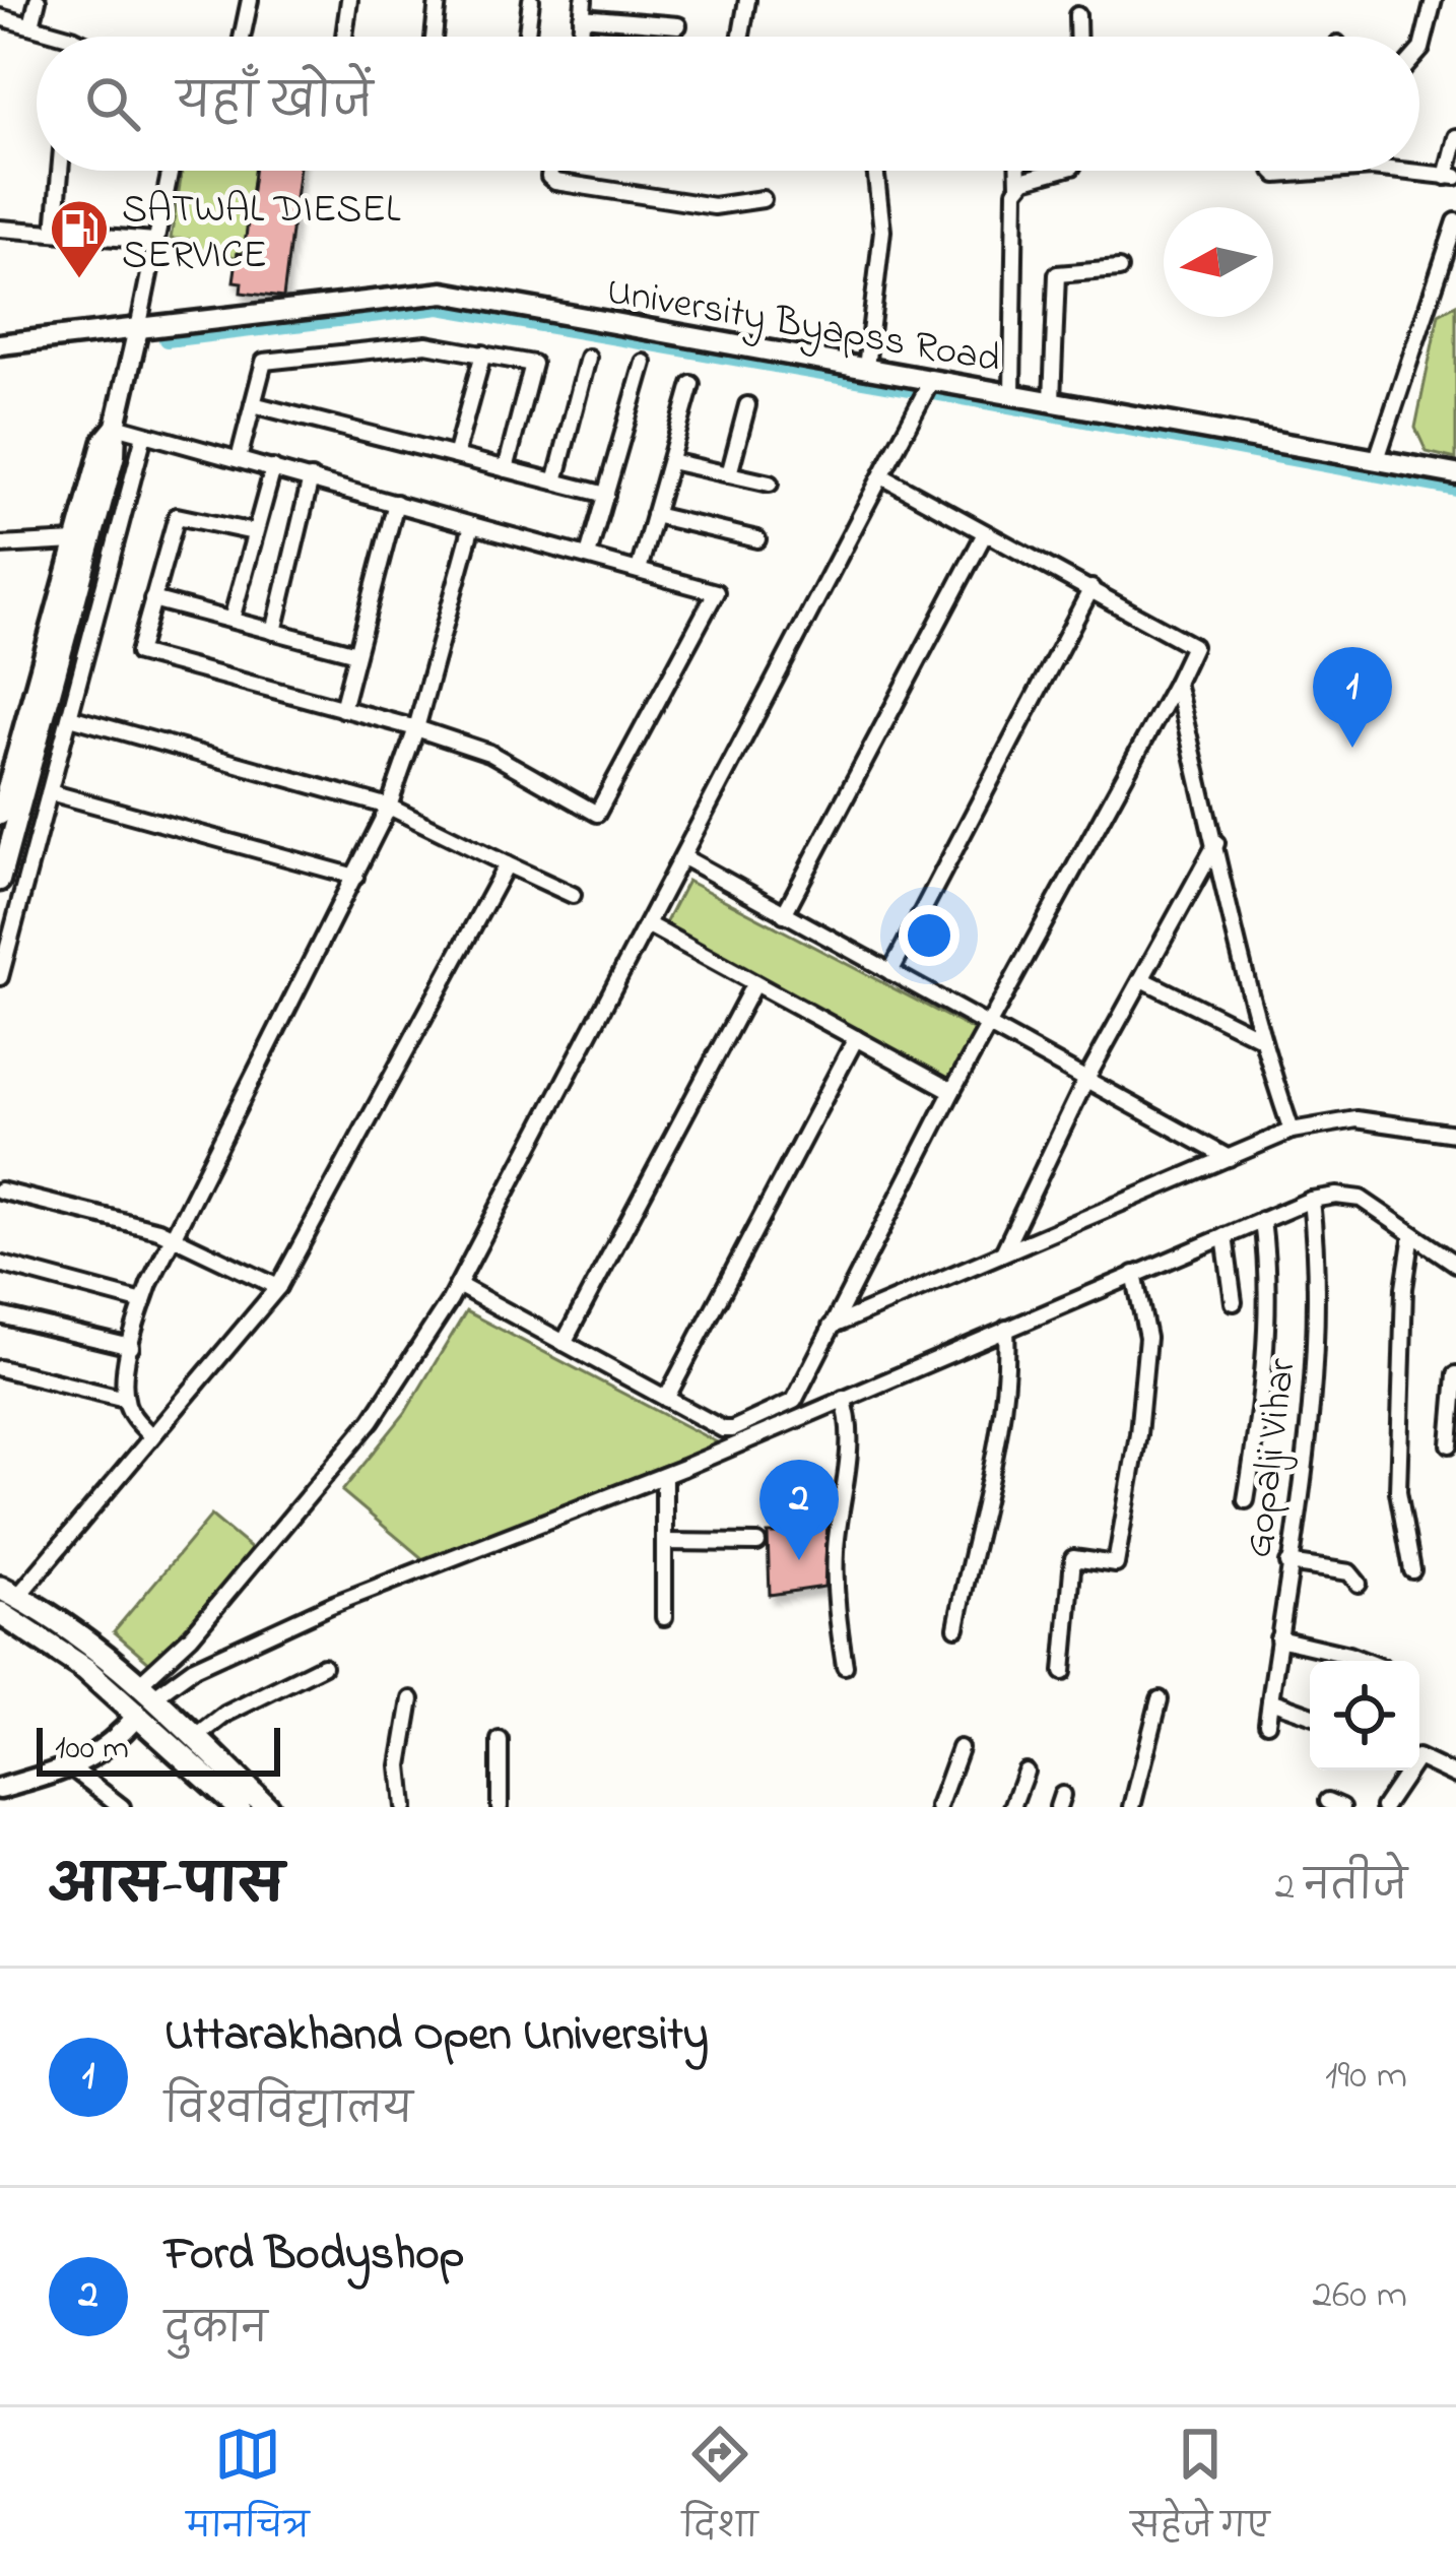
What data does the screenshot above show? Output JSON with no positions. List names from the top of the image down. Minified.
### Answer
{"streets":{"main road":["University Byapss Road"],"street":["Gopalji Vihar"]},"places":{"fuel station":["SATWAL DIESEL SERVICE"]},"scale_bar":"100 m","north":"left","page":{"search":"यहाँ खोजें","pins":["1","2"],"scale":"100 m","heading":["आस-पास","2 नतीजे"],"list":[{"mark":"1","name":"Uttarakhand Open University","note":"विश्वविद्यालय","value":"190 m"},{"mark":"2","name":"Ford Bodyshop","note":"दुकान","value":"260 m"}],"nav":["मानचित्र","दिशा","सहेजे गए"]}}
